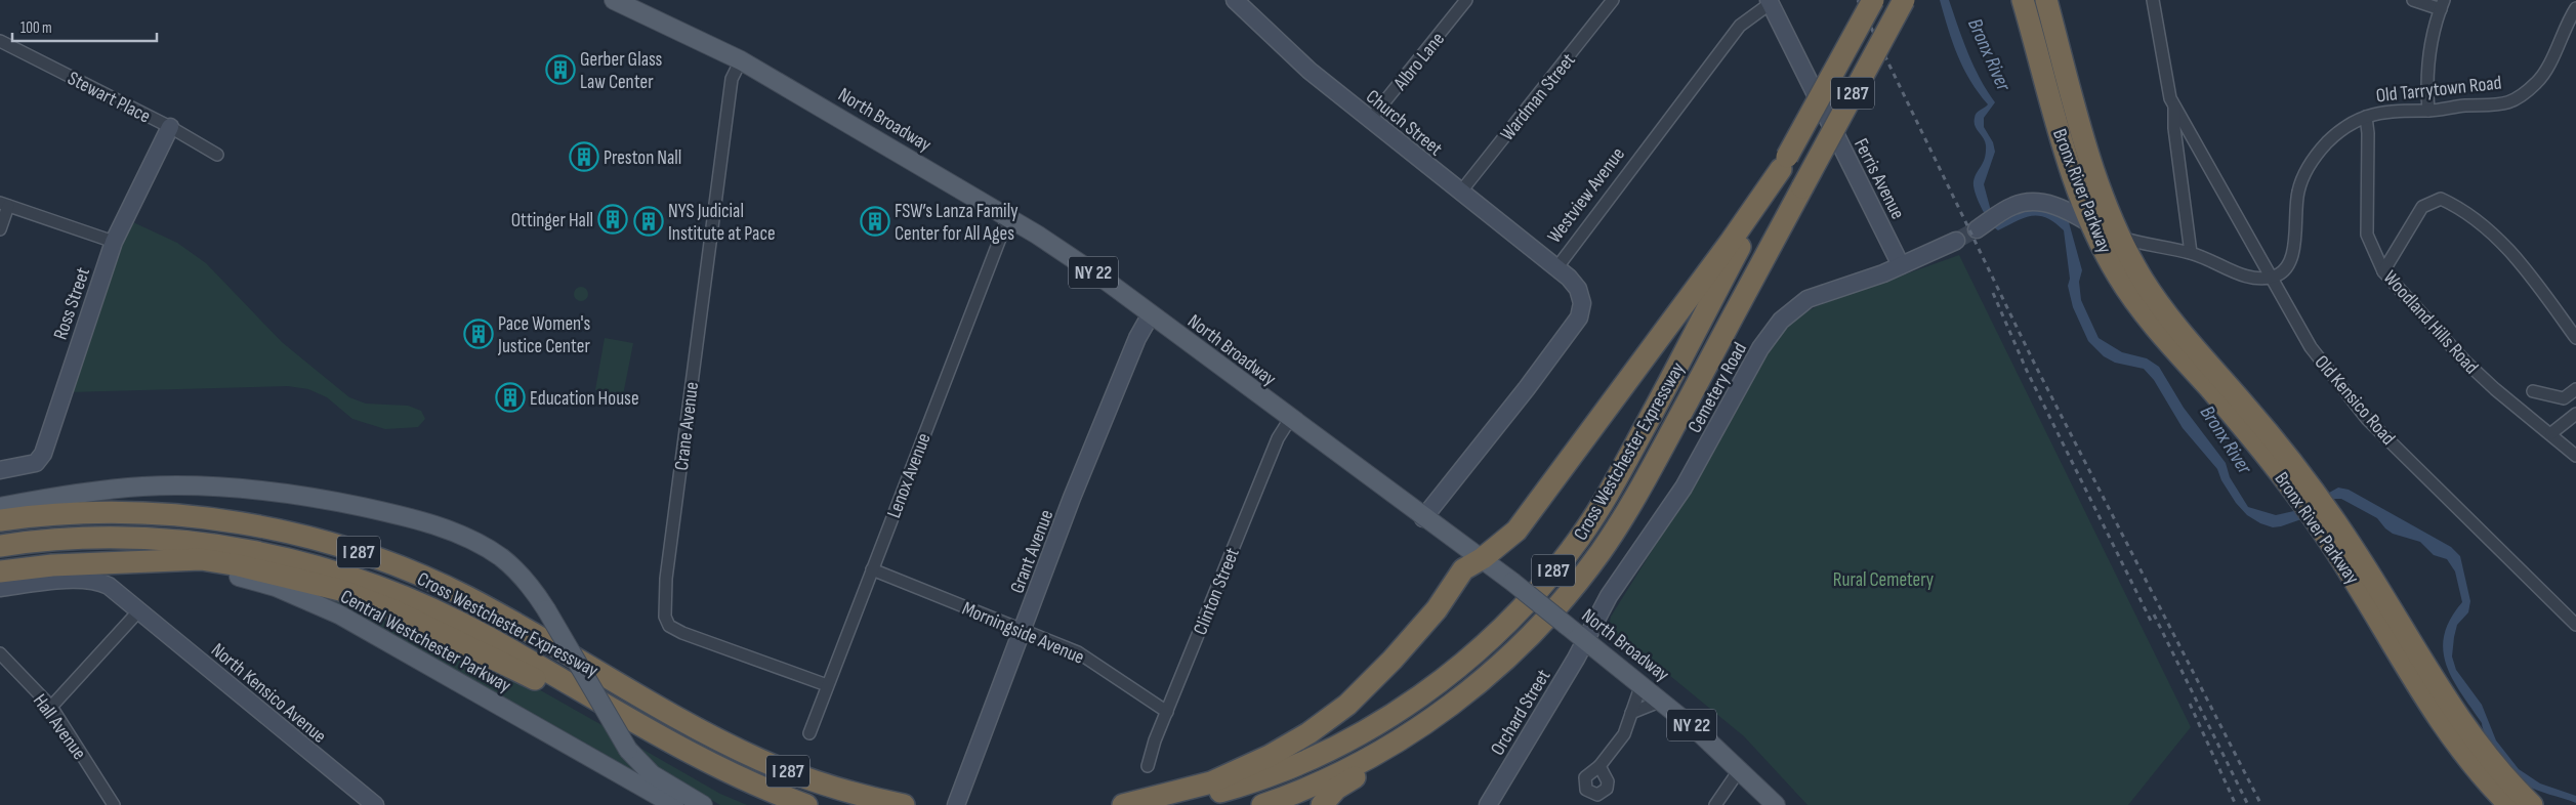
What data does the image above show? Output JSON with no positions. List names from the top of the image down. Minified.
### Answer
{"streets":{"highway":["I 287","Bronx River Parkway","Cross Westchester Expressway"],"main road":["North Broadway","NY 22","Central Westchester Parkway"],"street":["Albro Lane","Old Tarrytown Road","Stewart Place","Wardman Street","Church Street","Ferris Avenue","Westview Avenue","Ross Street","Woodland Hills Road","Cemetery Road","Old Kensico Road","Crane Avenue","Lenox Avenue","Grant Avenue","Clinton Street","Morningside Avenue","North Kensico Avenue","Orchard Street","Hall Avenue"]},"crossings":[["Albro Lane","Church Street"],["Old Tarrytown Road","Woodland Hills Road"],["Old Tarrytown Road","Old Kensico Road"],["Stewart Place","Ross Street"],["Wardman Street","Church Street"],["North Broadway","Westview Avenue"],["North Broadway","Cemetery Road"],["North Broadway","Crane Avenue"],["North Broadway","Lenox Avenue"],["North Broadway","Grant Avenue"],["North Broadway","Clinton Street"],["North Broadway","Orchard Street"],["Church Street","Westview Avenue"],["Ferris Avenue","Westview Avenue"],["Ferris Avenue","Cemetery Road"],["Cemetery Road","Orchard Street"],["Crane Avenue","Lenox Avenue"],["Lenox Avenue","Morningside Avenue"],["Grant Avenue","Morningside Avenue"],["Clinton Street","Morningside Avenue"]],"water":["Bronx River"],"parks":["Rural Cemetery"],"places":{"building":["Gerber Glass Law Center","Preston Nall","Ottinger Hall","NYS Judicial Institute at Pace","FSW’s Lanza Family Center for All Ages","Pace Women's Justice Center","Education House"]},"scale_bar":"100 m"}
